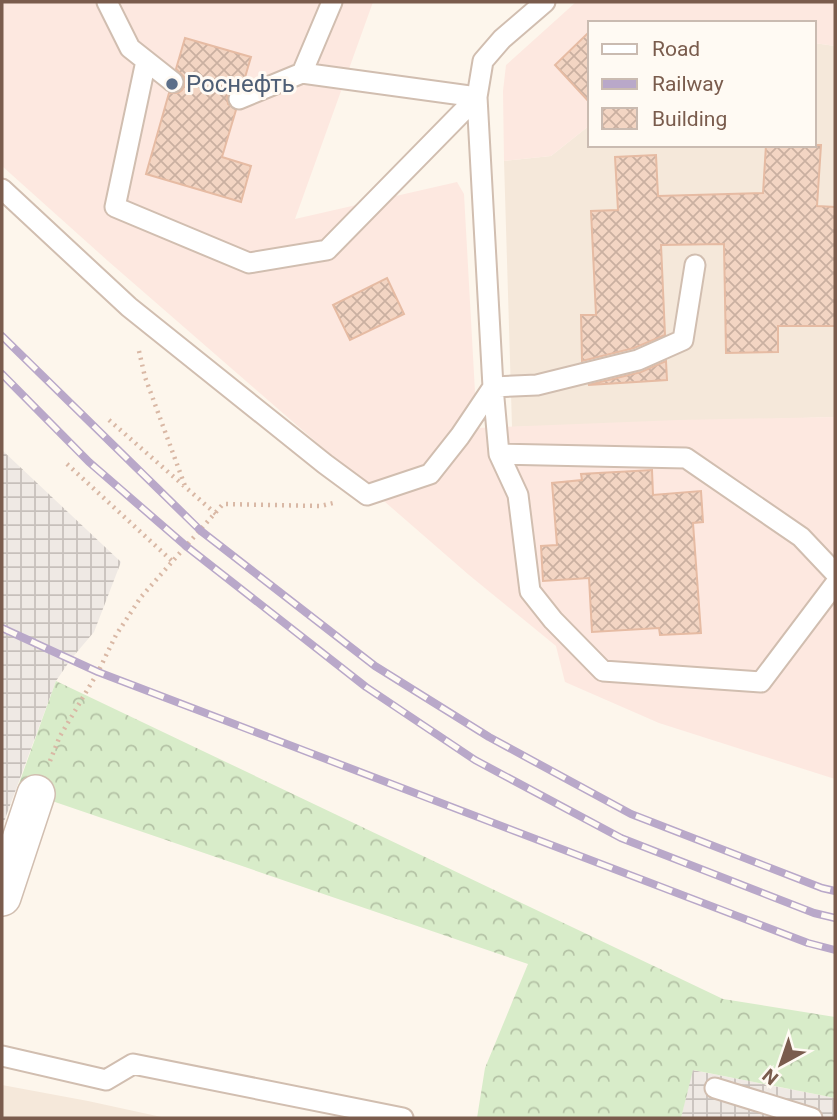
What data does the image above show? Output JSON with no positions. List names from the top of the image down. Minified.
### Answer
{"places":["Роснефть"],"legend":["Road","Railway","Building"],"north":"bottom left"}
